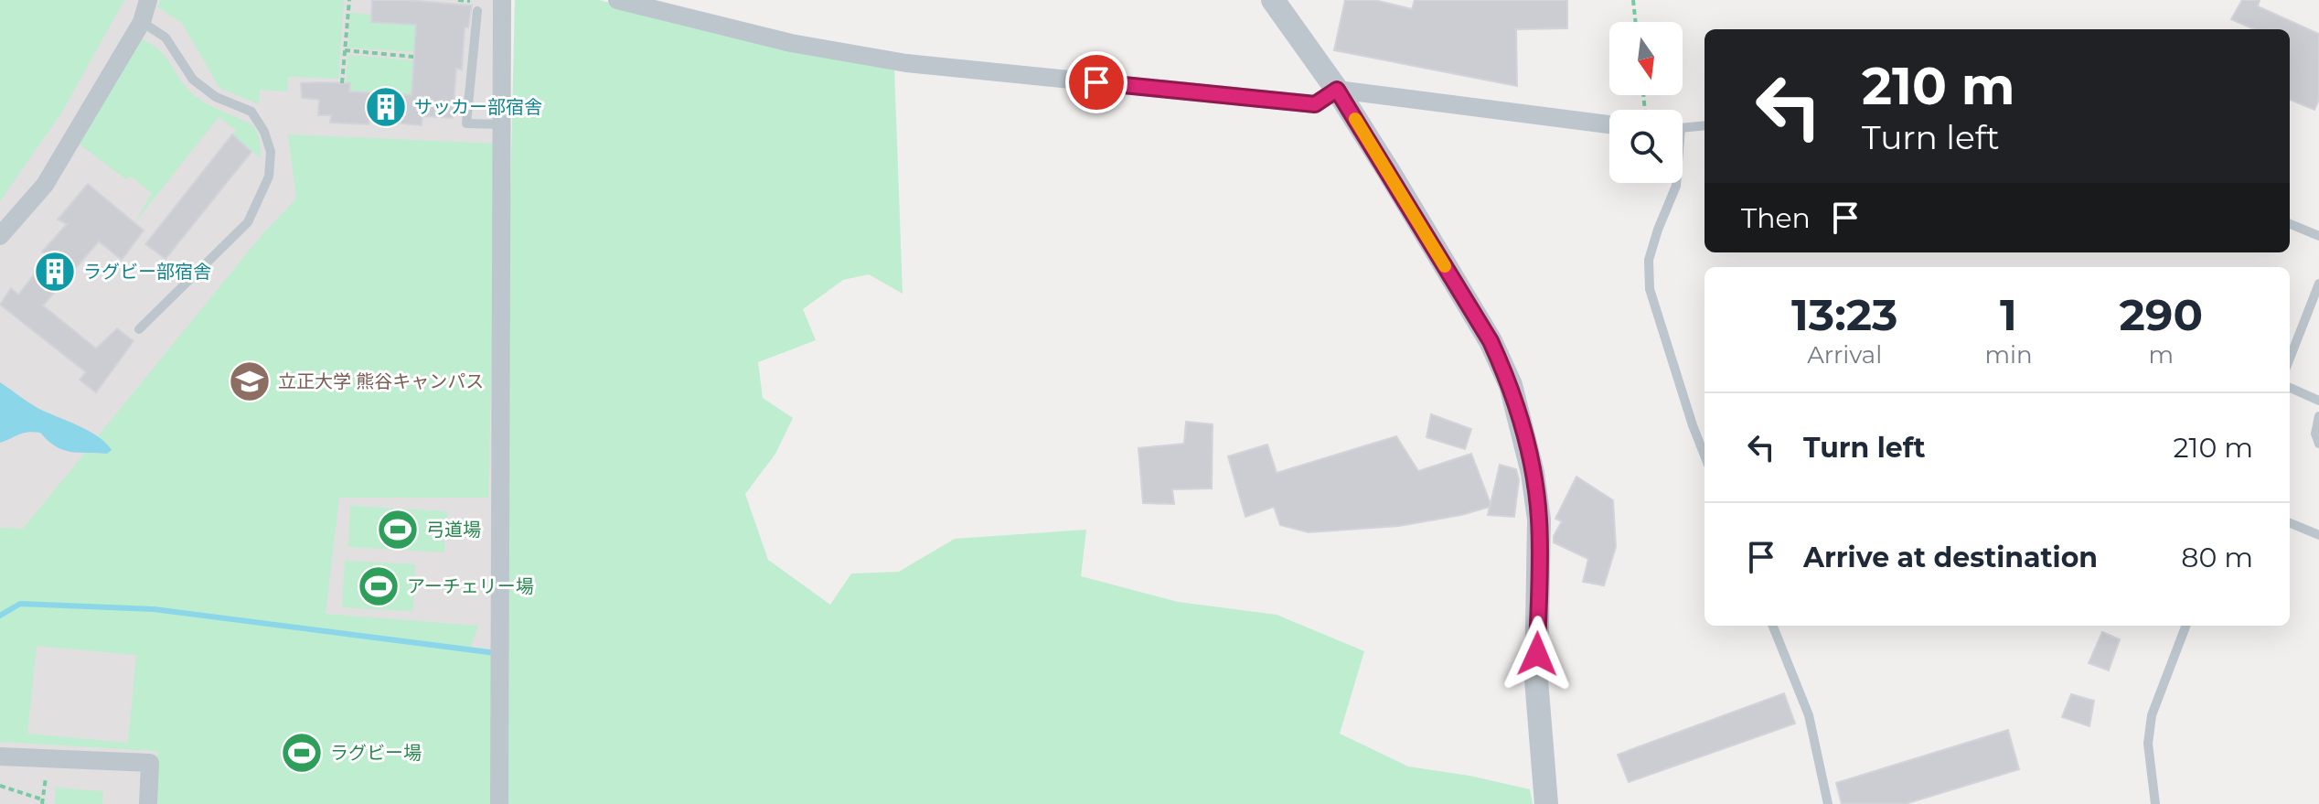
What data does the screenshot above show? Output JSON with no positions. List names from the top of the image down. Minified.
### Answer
{"places":{"building":["サッカー部宿舎","ラグビー部宿舎"],"school or university":["立正大学 熊谷キャンパス"],"sports":["弓道場","アーチェリー場","ラグビー場"]},"north":"bottom","page":{"turn":["210 m","Turn left"],"then":"Then","eta":["13:23","Arrival","1","min","290","m"],"list":[{"name":"Turn left","value":"210 m"},{"name":"Arrive at destination","value":"80 m"}]}}
